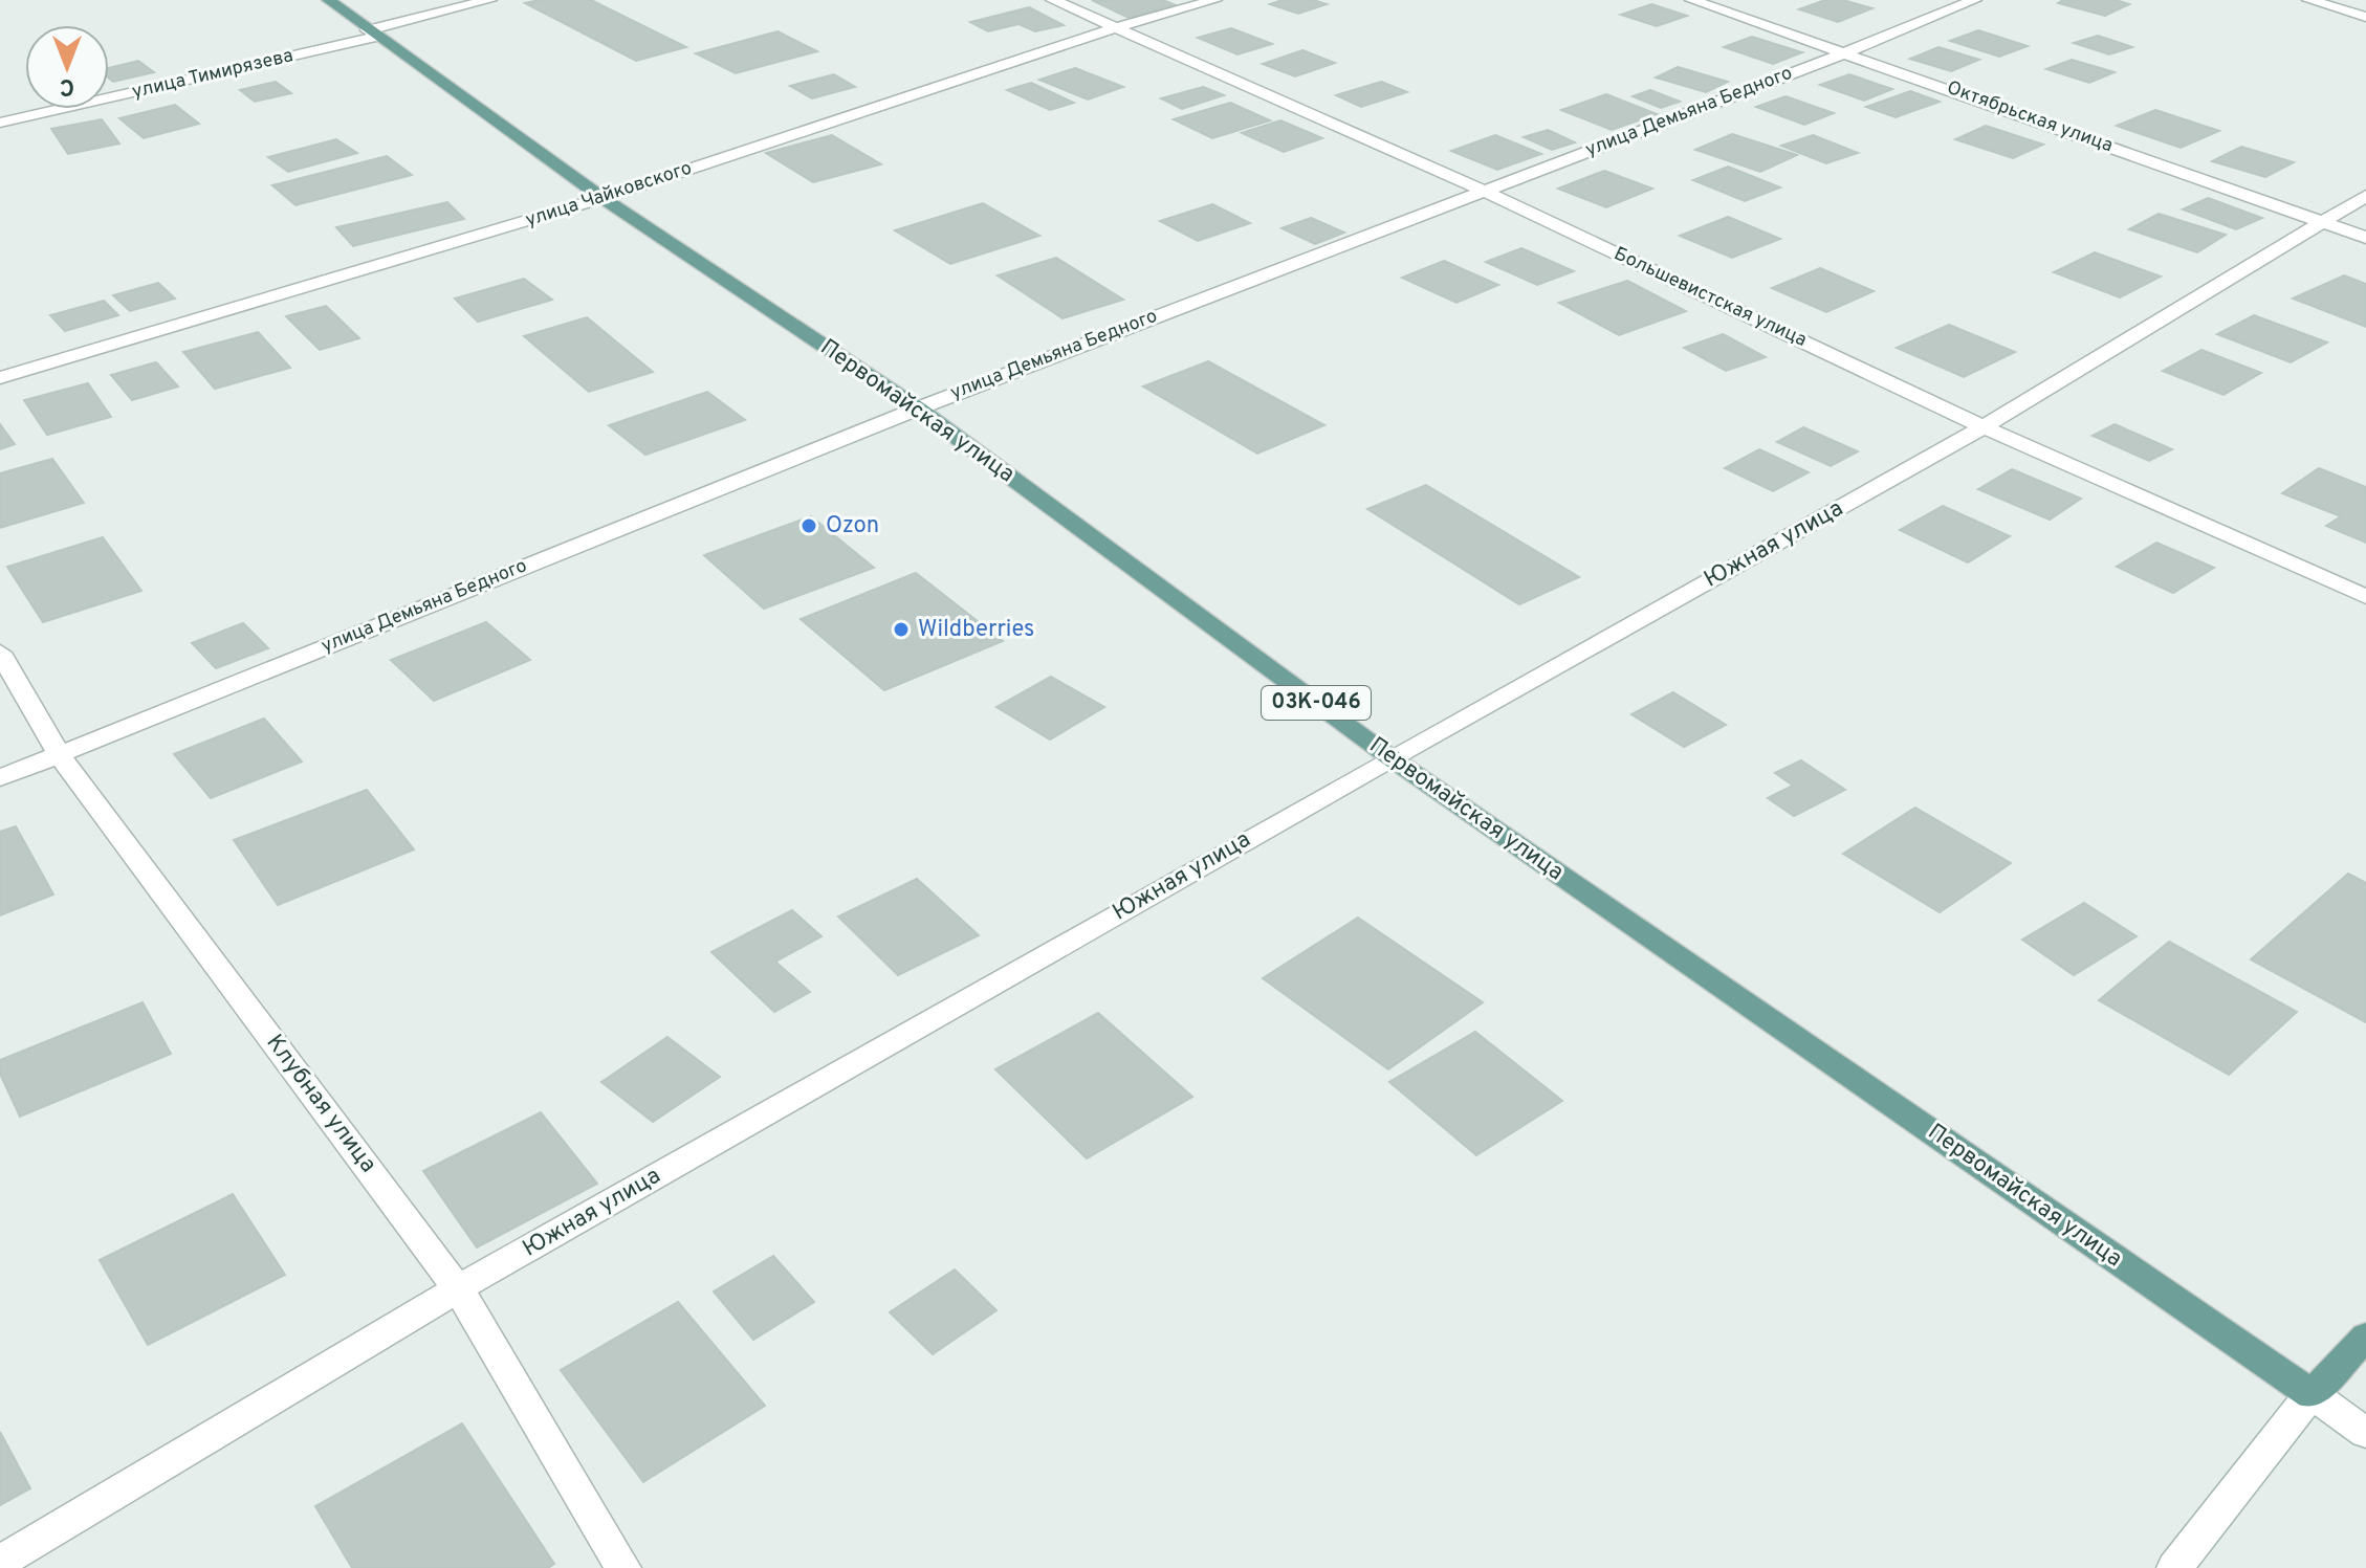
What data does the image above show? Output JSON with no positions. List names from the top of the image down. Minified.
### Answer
{"streets":{"main road":["Первомайская улица","03К-046"],"street":["улица Тимирязева","улица Демьяна Бедного","Октябрьская улица","улица Чайковского","Большевистская улица","Южная улица","Клубная улица"]},"crossings":[["улица Тимирязева","Первомайская улица"],["улица Демьяна Бедного","Октябрьская улица"],["улица Демьяна Бедного","Большевистская улица"],["улица Демьяна Бедного","Первомайская улица"],["улица Демьяна Бедного","Клубная улица"],["Октябрьская улица","Южная улица"],["улица Чайковского","Большевистская улица"],["улица Чайковского","Первомайская улица"],["Большевистская улица","Южная улица"],["Первомайская улица","Южная улица"],["Южная улица","Клубная улица"]],"places":["Ozon","Wildberries"],"north":"bottom"}
